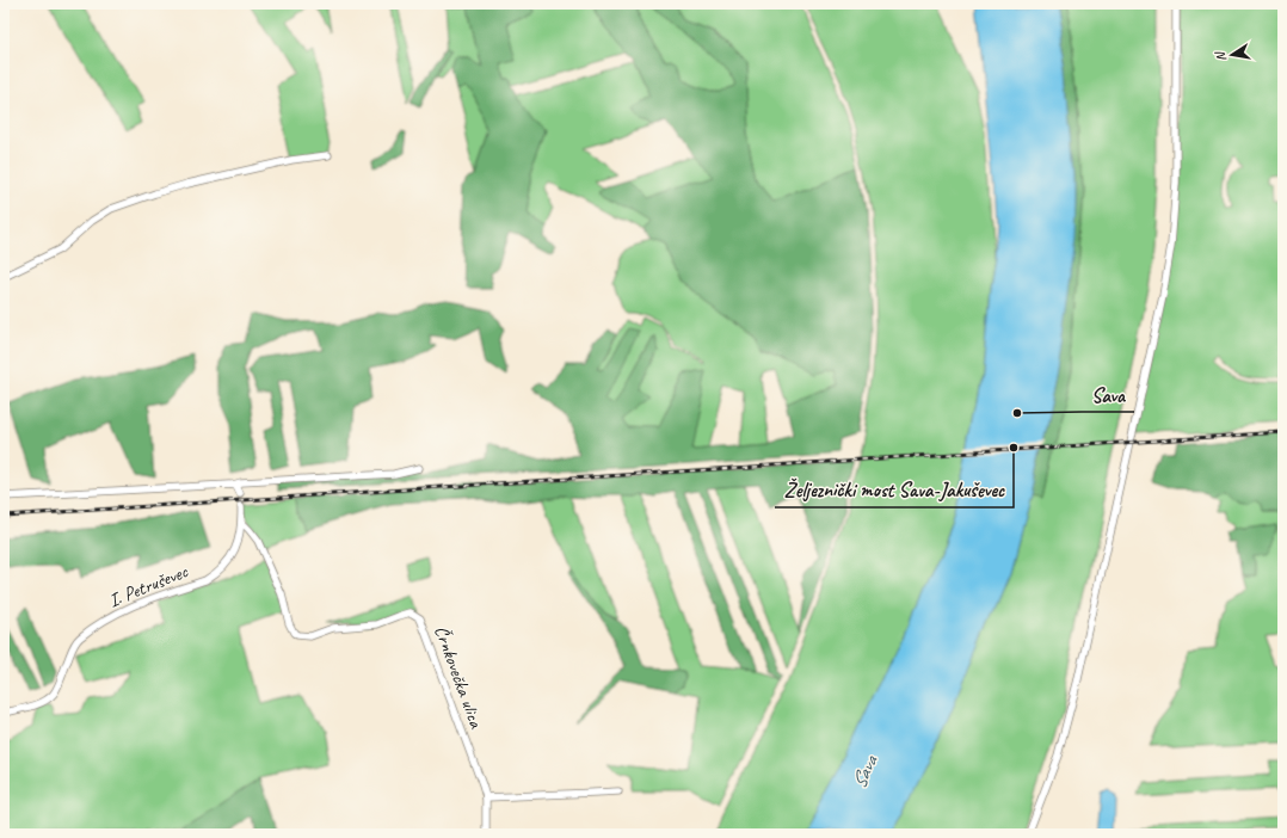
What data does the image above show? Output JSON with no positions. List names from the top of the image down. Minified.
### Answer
{"streets":{"street":["I. Petruševec","Črnkovečka ulica"]},"crossings":[["I. Petruševec","Črnkovečka ulica"]],"water":["Sava"],"places":["Sava","Željeznički most Sava-Jakuševec"],"north":"left"}
